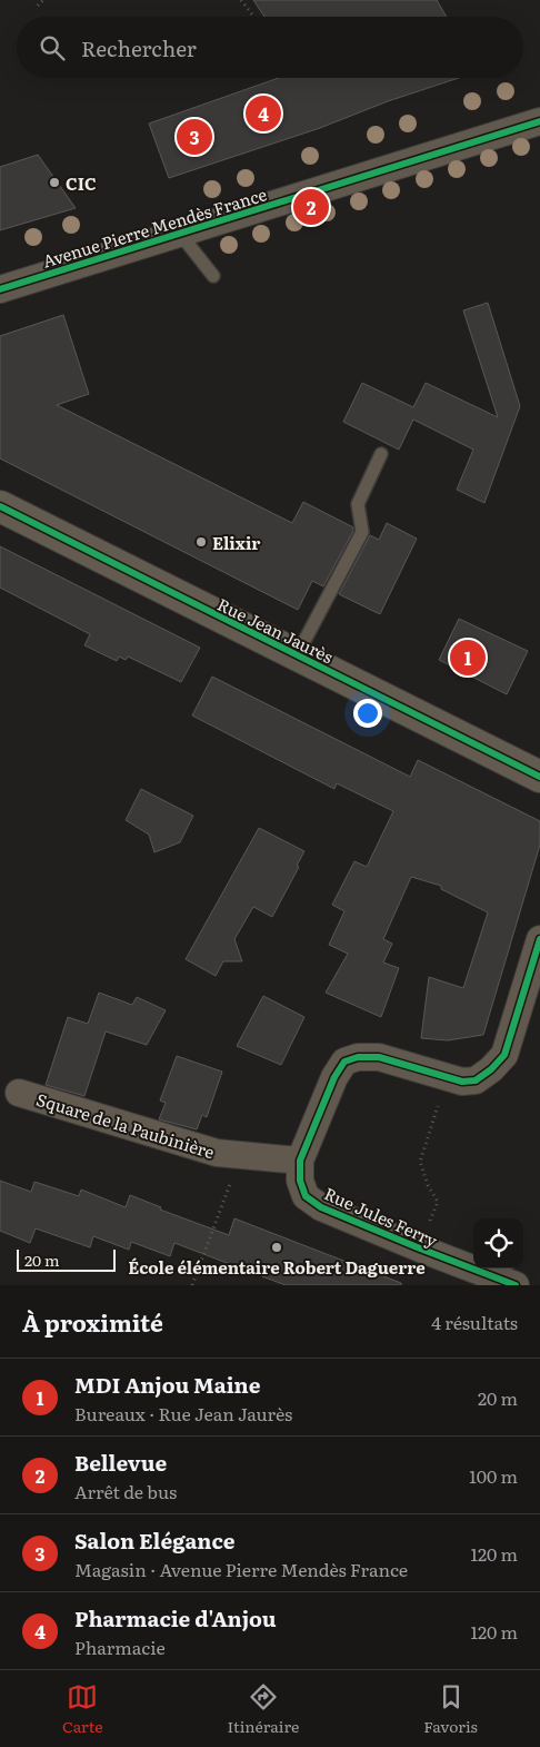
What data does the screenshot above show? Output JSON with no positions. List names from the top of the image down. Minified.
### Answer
{"streets":{"main road":["Rue Jean Jaurès"],"street":["Avenue Pierre Mendès France","Square de la Paubinière","Rue Jules Ferry"]},"crossings":[["Square de la Paubinière","Rue Jules Ferry"]],"places":["CIC","Elixir","École élémentaire Robert Daguerre"],"scale_bar":"20 m","page":{"search":"Rechercher","pins":["4","3","2","1"],"scale":"20 m","heading":["À proximité","4 résultats"],"list":[{"mark":"1","name":"MDI Anjou Maine","note":"Bureaux · Rue Jean Jaurès","value":"20 m"},{"mark":"2","name":"Bellevue","note":"Arrêt de bus","value":"100 m"},{"mark":"3","name":"Salon Elégance","note":"Magasin · Avenue Pierre Mendès France","value":"120 m"},{"mark":"4","name":"Pharmacie d'Anjou","note":"Pharmacie","value":"120 m"}],"nav":["Carte","Itinéraire","Favoris"]}}
